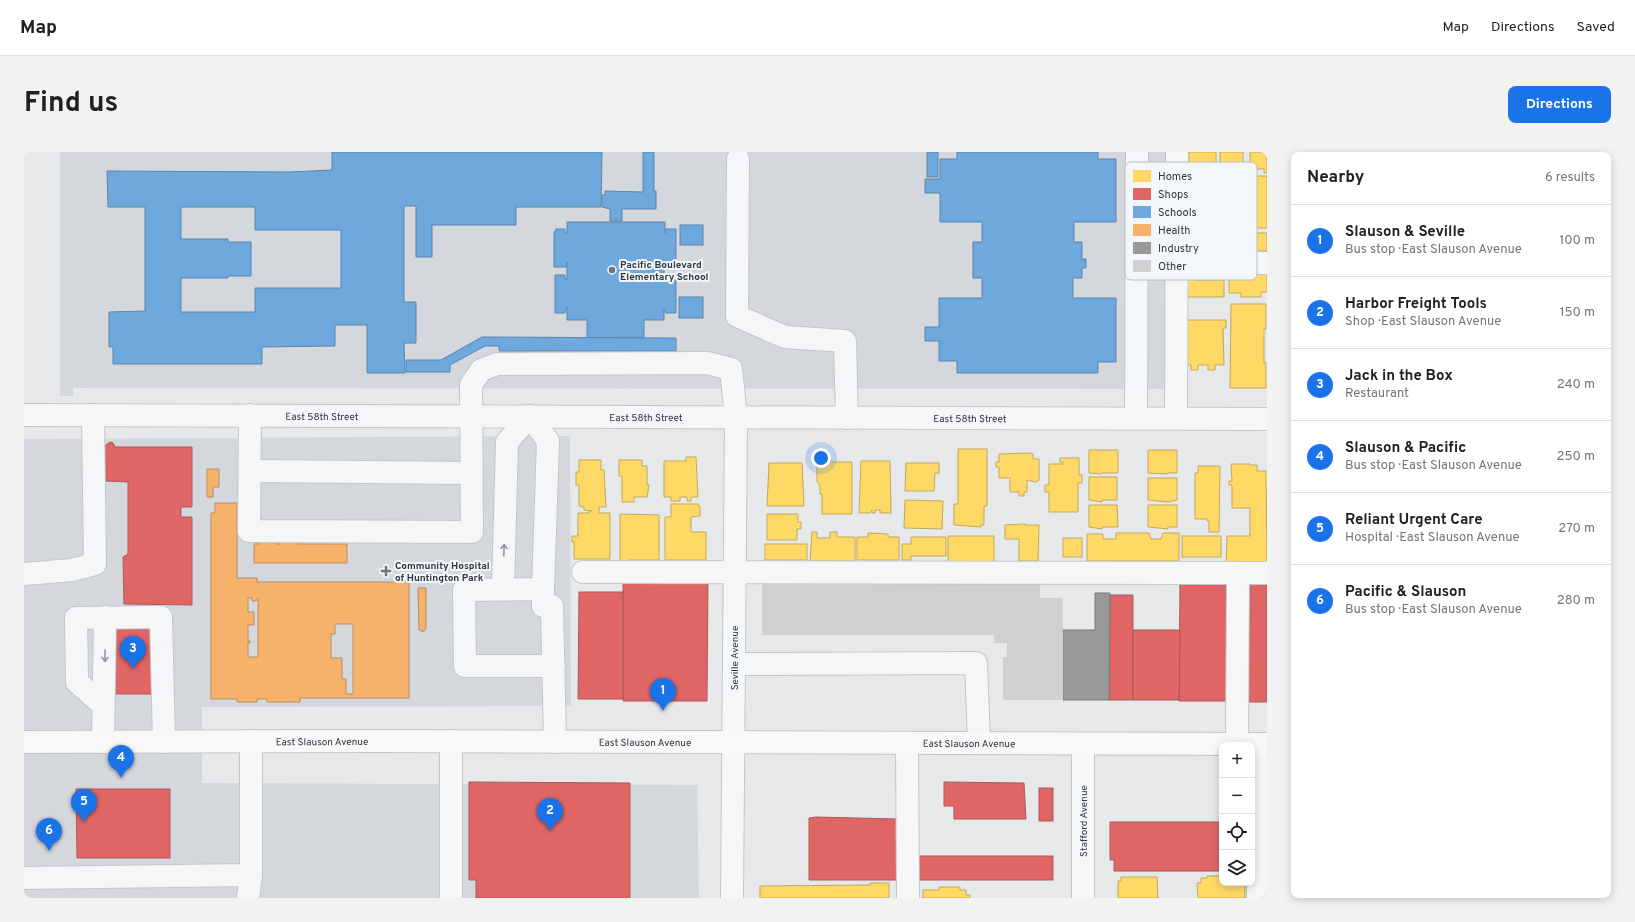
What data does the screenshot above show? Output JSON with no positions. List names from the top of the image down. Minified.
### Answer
{"streets":{"main road":["East Slauson Avenue"],"street":["East 58th Street","Seville Avenue","Stafford Avenue"]},"crossings":[["East 58th Street","Seville Avenue"],["Seville Avenue","East Slauson Avenue"],["East Slauson Avenue","Stafford Avenue"]],"places":{"other":["Pacific Boulevard Elementary School"],"health":["Community Hospital of Huntington Park"]},"legend":["Homes","Shops","Schools","Health","Industry","Other"],"page":{"header":"Map","nav":["Map","Directions","Saved"],"title":"Find us","buttons":"Directions","heading":["Nearby","6 results"],"list":[{"mark":"1","name":"Slauson & Seville","note":"Bus stop · East Slauson Avenue","value":"100 m"},{"mark":"2","name":"Harbor Freight Tools","note":"Shop · East Slauson Avenue","value":"150 m"},{"mark":"3","name":"Jack in the Box","note":"Restaurant","value":"240 m"},{"mark":"4","name":"Slauson & Pacific","note":"Bus stop · East Slauson Avenue","value":"250 m"},{"mark":"5","name":"Reliant Urgent Care","note":"Hospital · East Slauson Avenue","value":"270 m"},{"mark":"6","name":"Pacific & Slauson","note":"Bus stop · East Slauson Avenue","value":"280 m"}],"pins":["3","1","4","5","2","6"],"map_buttons":["+","−"]}}
